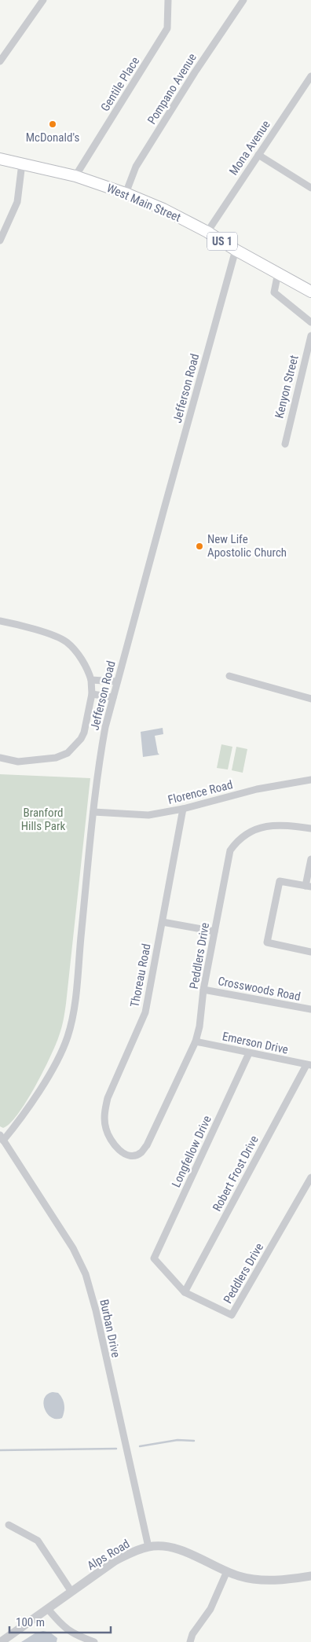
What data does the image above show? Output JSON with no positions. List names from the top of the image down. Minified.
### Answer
{"streets":{"main road":["West Main Street","US 1"],"street":["Gentile Place","Pompano Avenue","Mona Avenue","Kenyon Street","Jefferson Road","Florence Road","Peddlers Drive","Thoreau Road","Crosswoods Road","Emerson Drive","Longfellow Drive","Robert Frost Drive","Burban Drive","Alps Road"]},"crossings":[["Gentile Place","West Main Street"],["Pompano Avenue","West Main Street"],["Mona Avenue","West Main Street"],["West Main Street","Jefferson Road"],["Jefferson Road","Florence Road"],["Jefferson Road","Burban Drive"],["Florence Road","Thoreau Road"],["Peddlers Drive","Thoreau Road"],["Peddlers Drive","Crosswoods Road"],["Peddlers Drive","Emerson Drive"],["Peddlers Drive","Longfellow Drive"],["Peddlers Drive","Robert Frost Drive"],["Emerson Drive","Longfellow Drive"],["Emerson Drive","Robert Frost Drive"],["Burban Drive","Alps Road"]],"parks":["Branford Hills Park"],"places":["McDonald's","New Life Apostolic Church"],"scale_bar":"100 m"}
